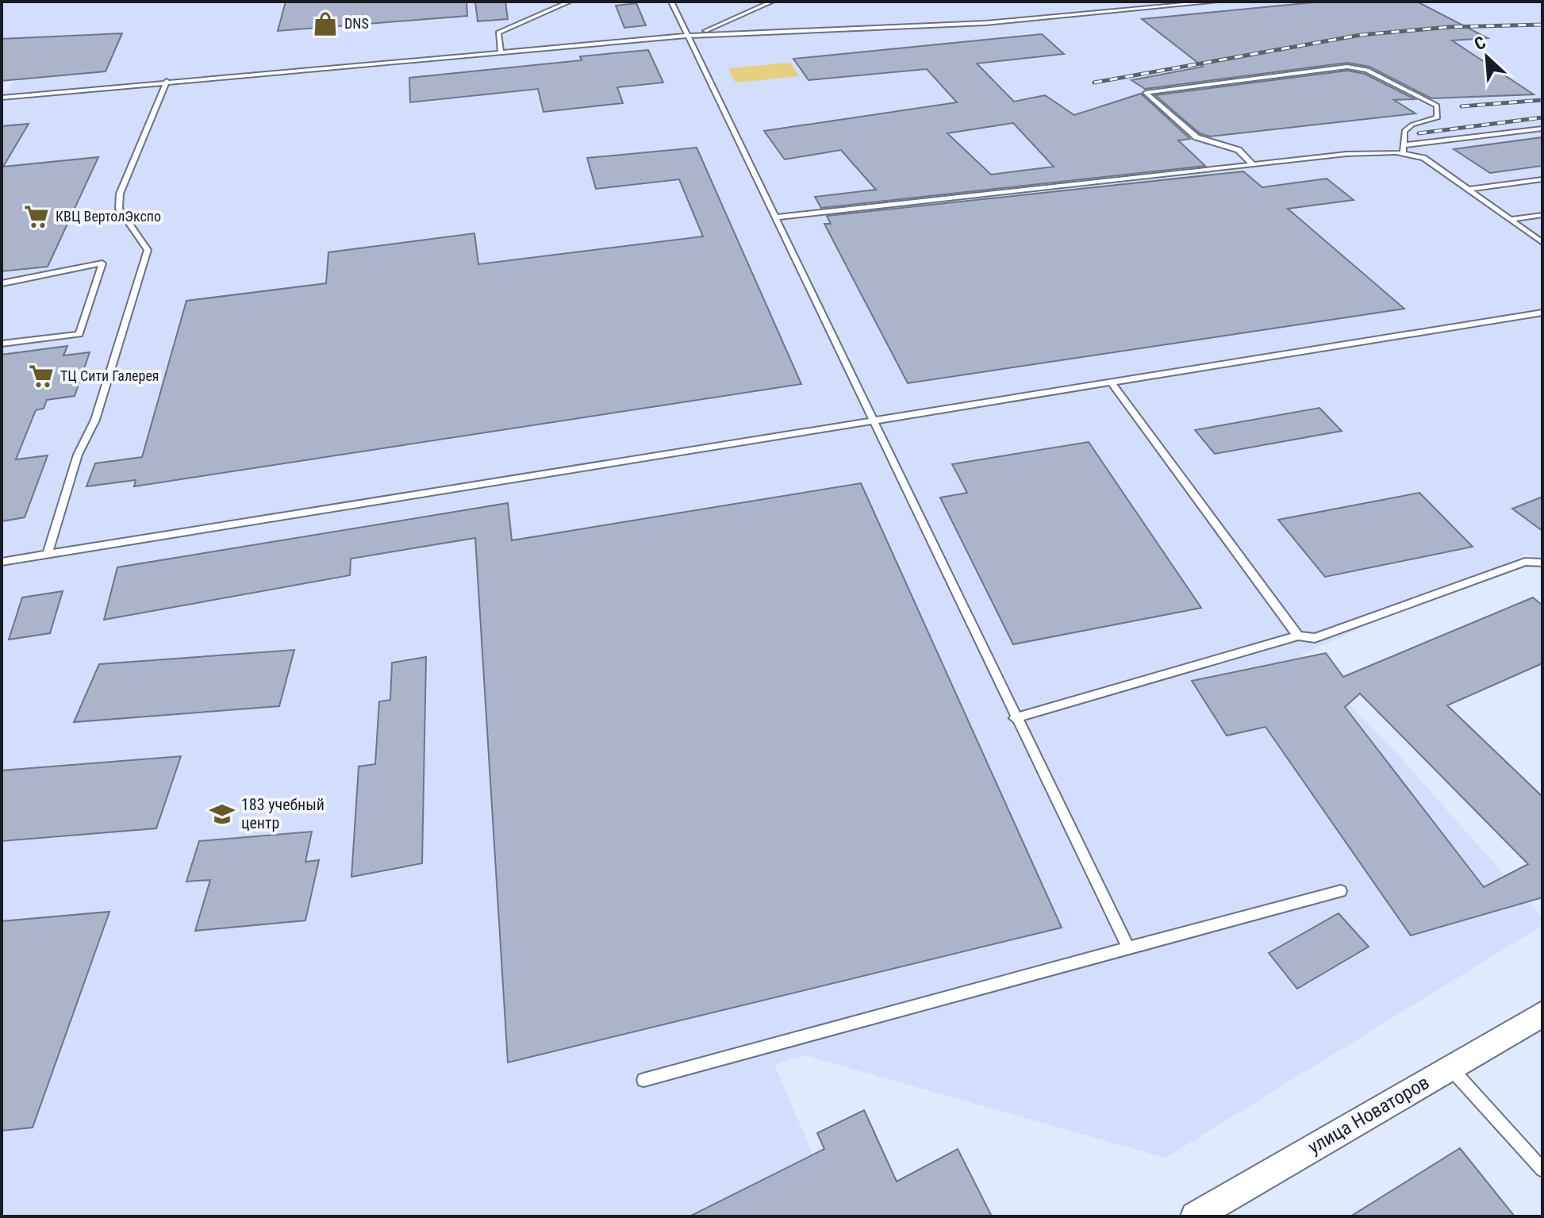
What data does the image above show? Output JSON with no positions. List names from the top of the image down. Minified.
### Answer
{"streets":{"street":["улица Новаторов"]},"places":{"shop":["DNS"],"supermarket":["КВЦ ВертолЭкспо","ТЦ Сити Галерея"],"school or university":["183 учебный центр"]},"north":"top left"}
